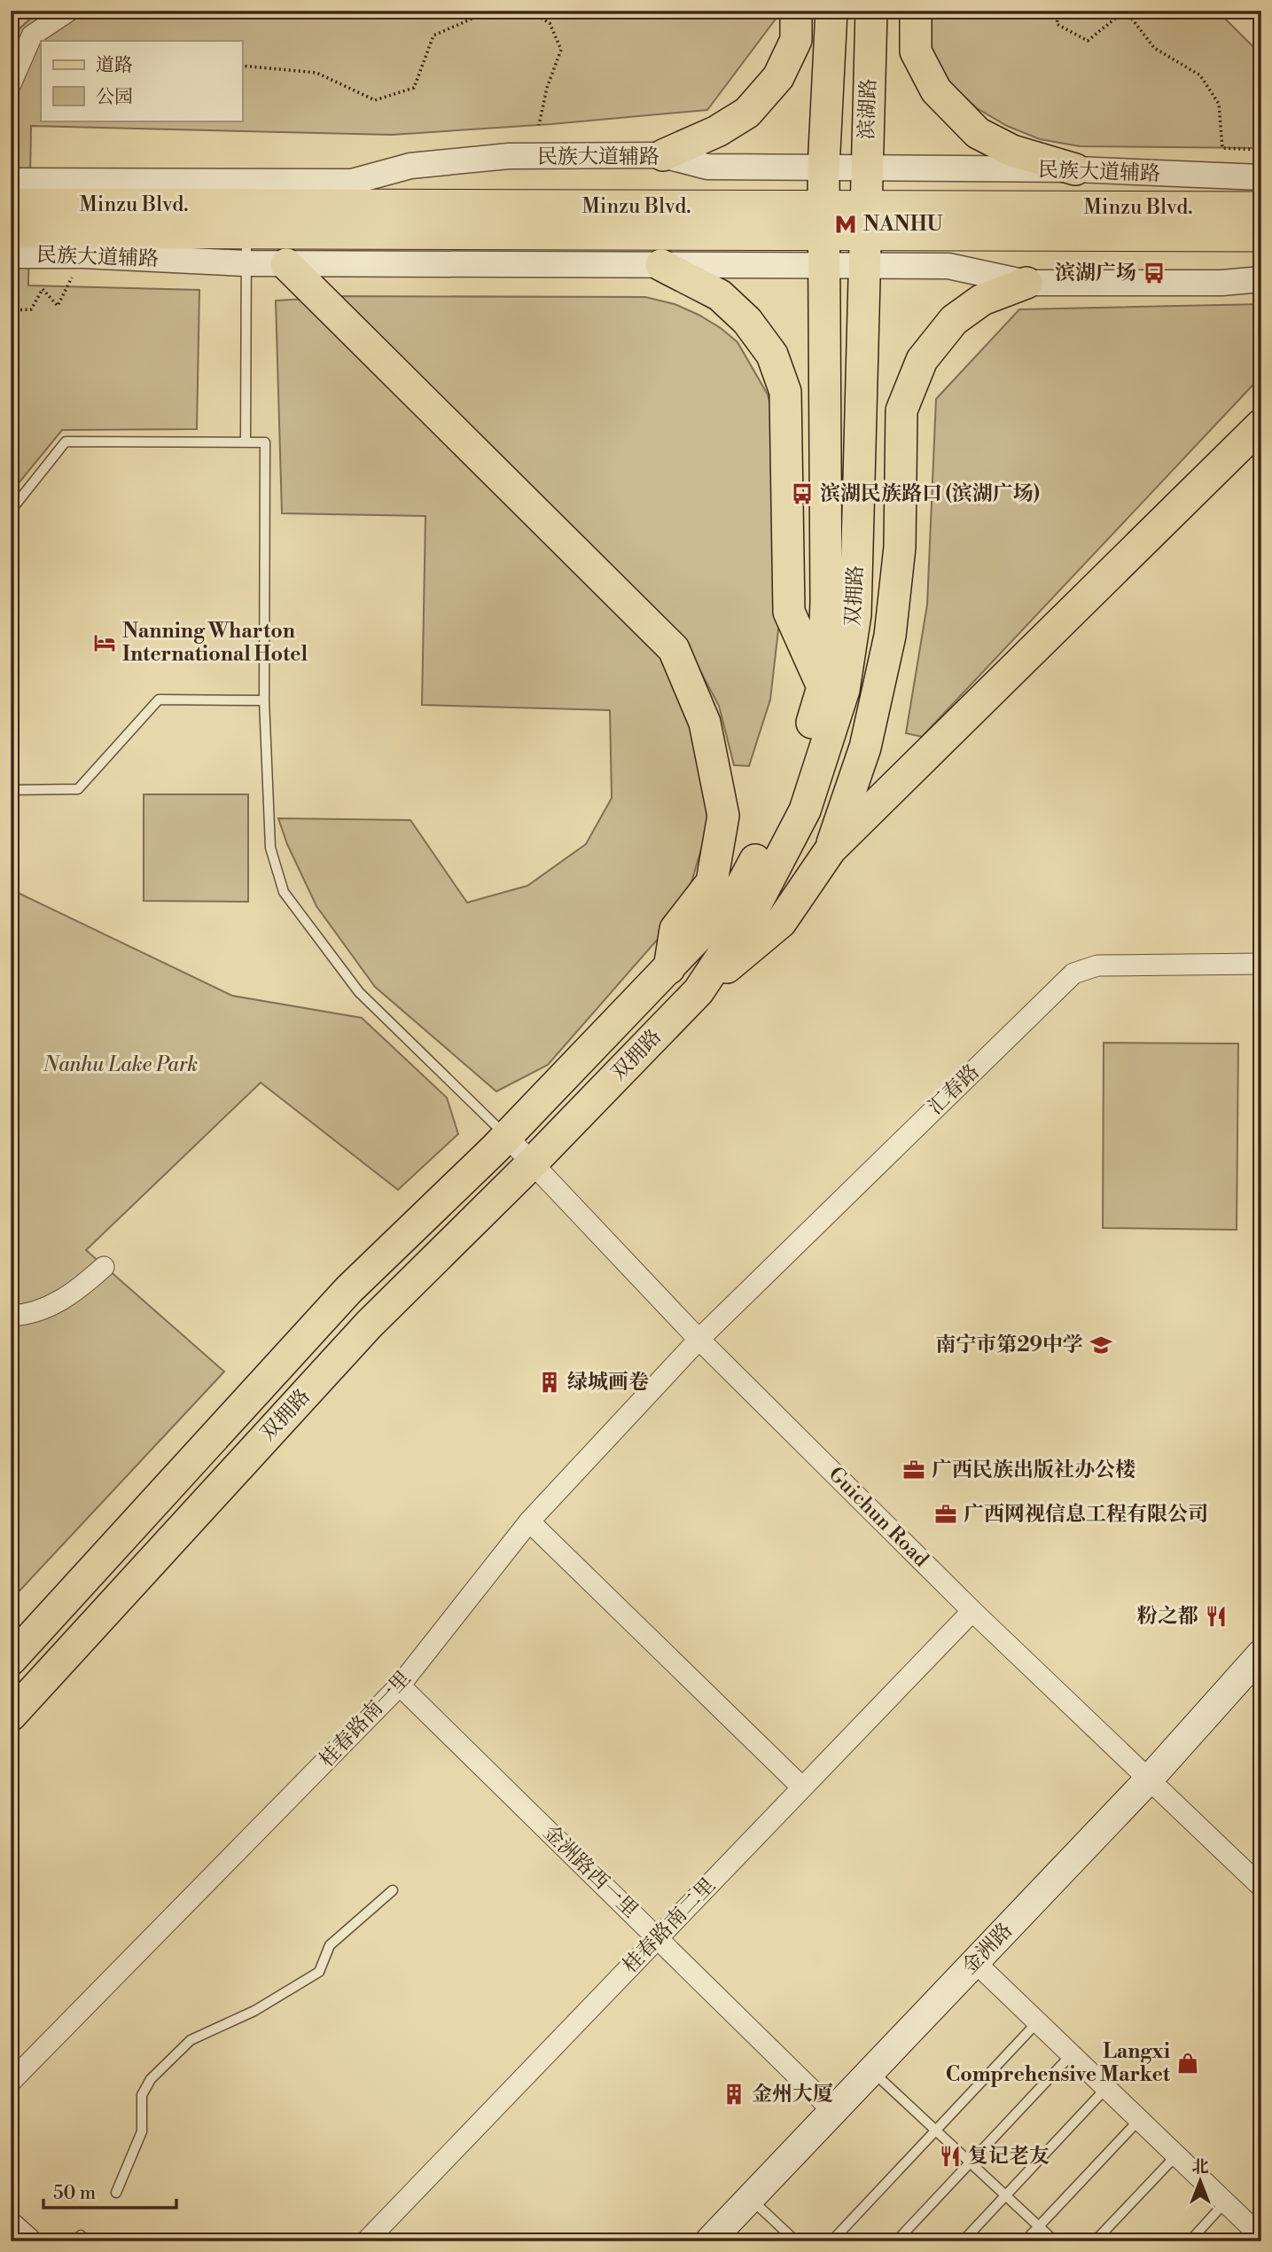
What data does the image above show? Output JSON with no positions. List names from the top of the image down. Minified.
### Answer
{"streets":{"highway":["Minzu Blvd."],"main road":["滨湖路","双拥路","金洲路"],"street":["民族大道辅路","汇春路","Guichun Road","桂春路南一里","金洲路西一里","桂春路南二里"]},"crossings":[["滨湖路","民族大道辅路"],["滨湖路","Minzu Blvd."],["滨湖路","双拥路"],["民族大道辅路","Minzu Blvd."],["民族大道辅路","双拥路"],["Minzu Blvd.","双拥路"],["双拥路","Guichun Road"],["汇春路","Guichun Road"],["汇春路","桂春路南一里"],["Guichun Road","桂春路南一里"],["Guichun Road","桂春路南二里"],["Guichun Road","金洲路"],["桂春路南一里","金洲路西一里"],["金洲路西一里","桂春路南二里"],["金洲路西一里","金洲路"]],"parks":["Nanhu Lake Park"],"places":{"metro station":["NANHU"],"bus stop":["滨湖广场","滨湖民族路口 (滨湖广场)"],"hotel":["Nanning Wharton International Hotel"],"school or university":["南宁市第29中学"],"building":["绿城画卷","金州大厦"],"office":["广西民族出版社办公楼","广西网视信息工程有限公司"],"restaurant":["粉之都","复记老友"],"shop":["Langxi Comprehensive Market"]},"legend":["道路","公园"],"scale_bar":"50 m","north":"top"}
